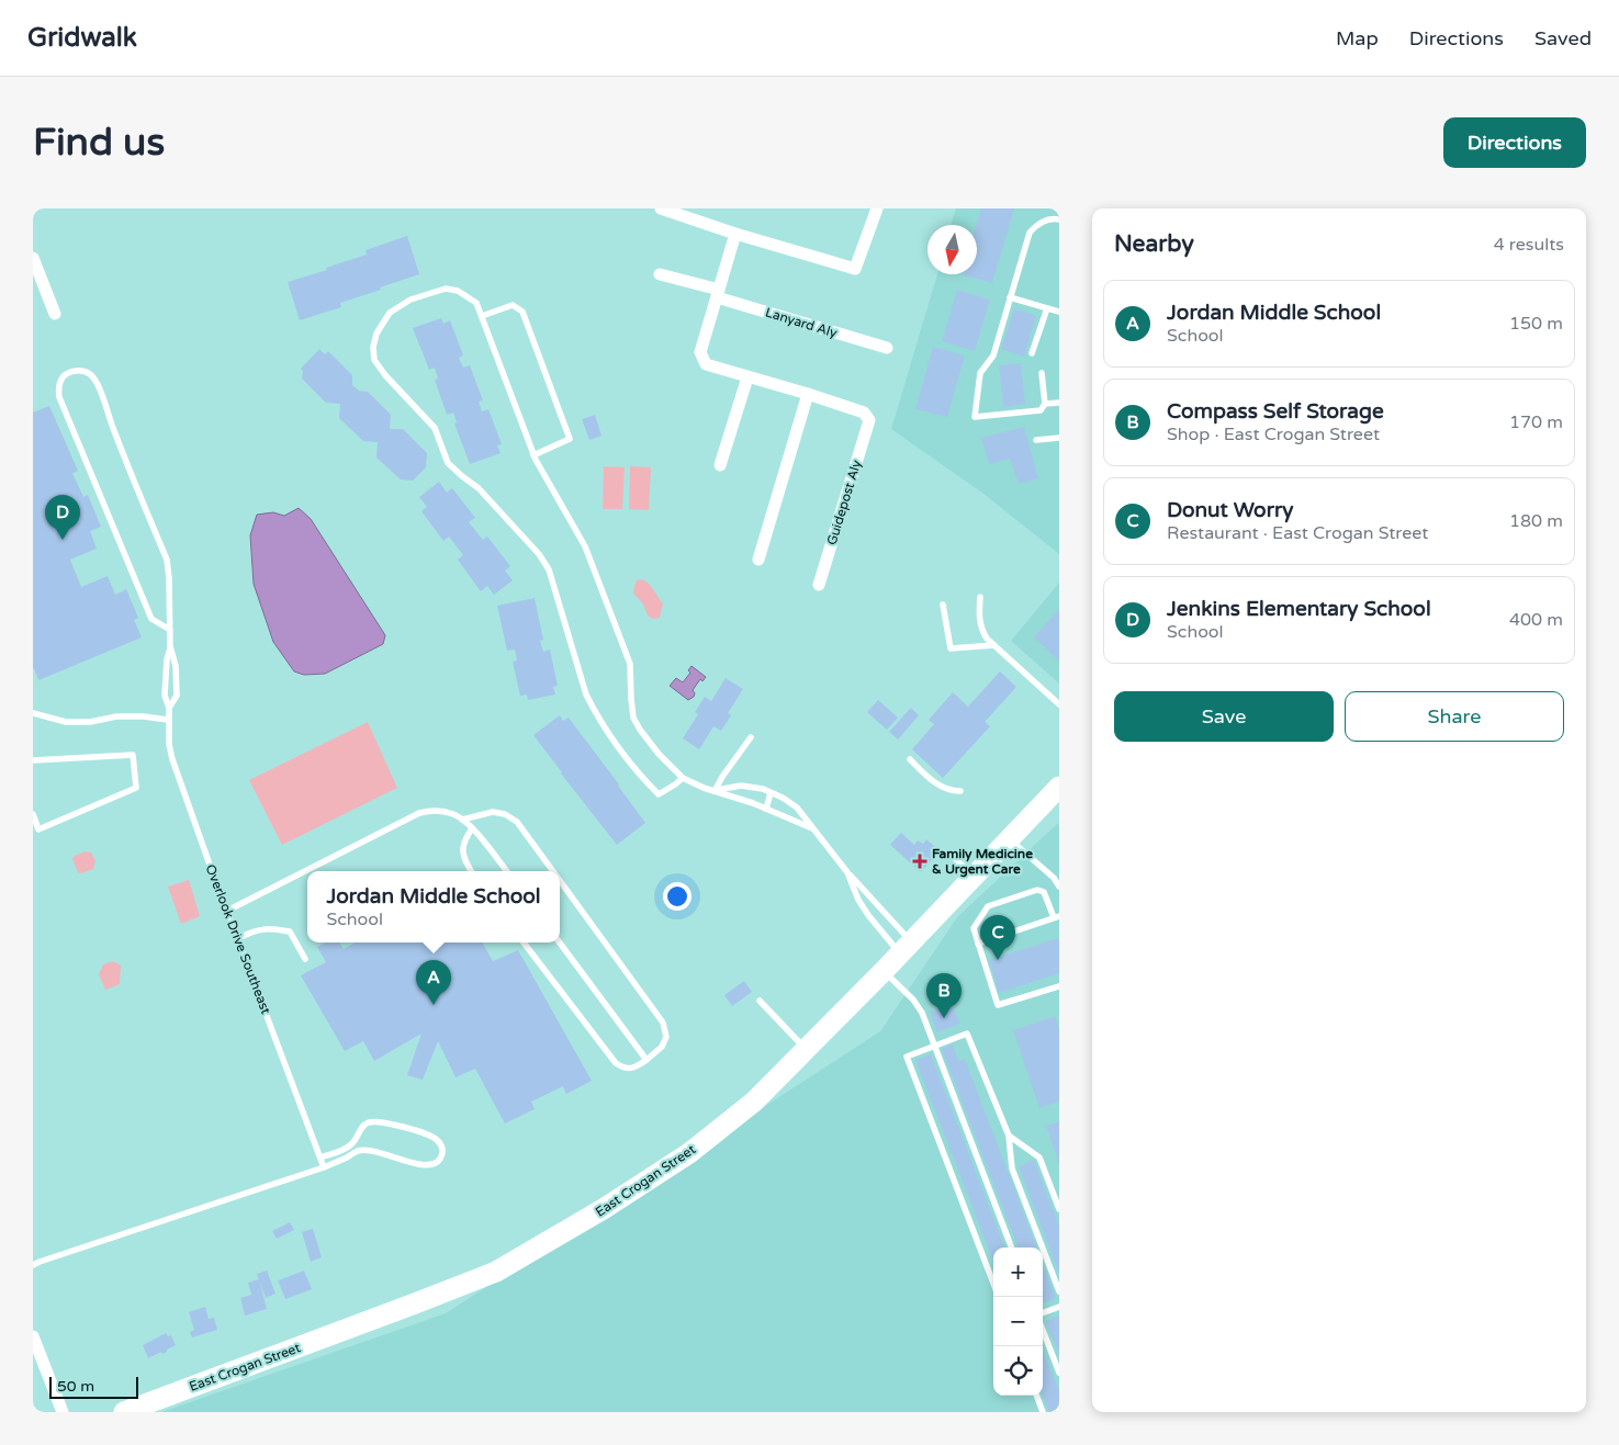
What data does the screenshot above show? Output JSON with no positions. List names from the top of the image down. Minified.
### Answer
{"streets":{"main road":["East Crogan Street"],"street":["Lanyard Aly","Guidepost Aly"],"lane":["Overlook Drive Southeast"]},"places":{"health":["Family Medicine & Urgent Care"]},"scale_bar":"50 m","north":"bottom","page":{"header":"Gridwalk","nav":["Map","Directions","Saved"],"buttons":["Directions",["Save","Share"]],"title":"Find us","heading":["Nearby","4 results"],"list":[{"mark":"A","name":"Jordan Middle School","note":"School","value":"150 m"},{"mark":"B","name":"Compass Self Storage","note":"Shop · East Crogan Street","value":"170 m"},{"mark":"C","name":"Donut Worry","note":"Restaurant · East Crogan Street","value":"180 m"},{"mark":"D","name":"Jenkins Elementary School","note":"School","value":"400 m"}],"pins":["D","C","A","B"],"popup":["Jordan Middle School","School"],"map_buttons":["+","−"],"scale":"50 m"}}
